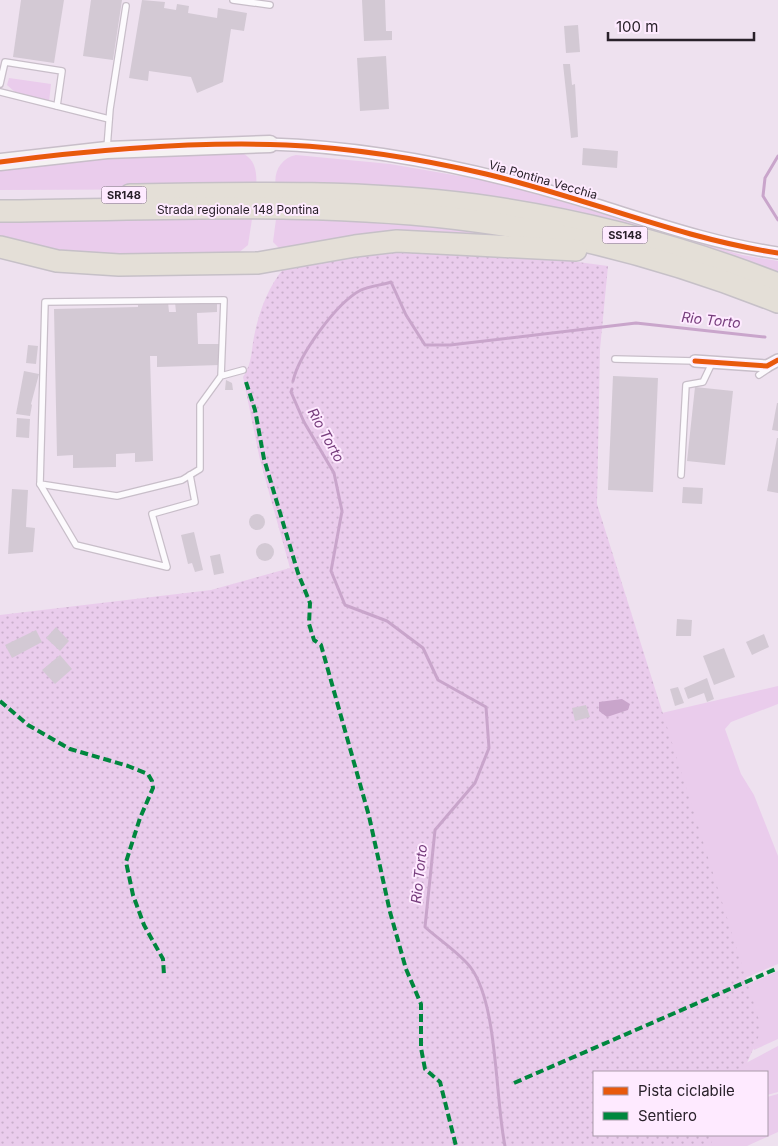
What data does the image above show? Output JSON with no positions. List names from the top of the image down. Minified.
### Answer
{"streets":{"highway":["SR148","Strada regionale 148 Pontina","SS148"],"street":["Via Pontina Vecchia"]},"crossings":[["Strada regionale 148 Pontina","SS148"]],"water":["Rio Torto"],"legend":["Pista ciclabile","Sentiero"],"scale_bar":"100 m"}
